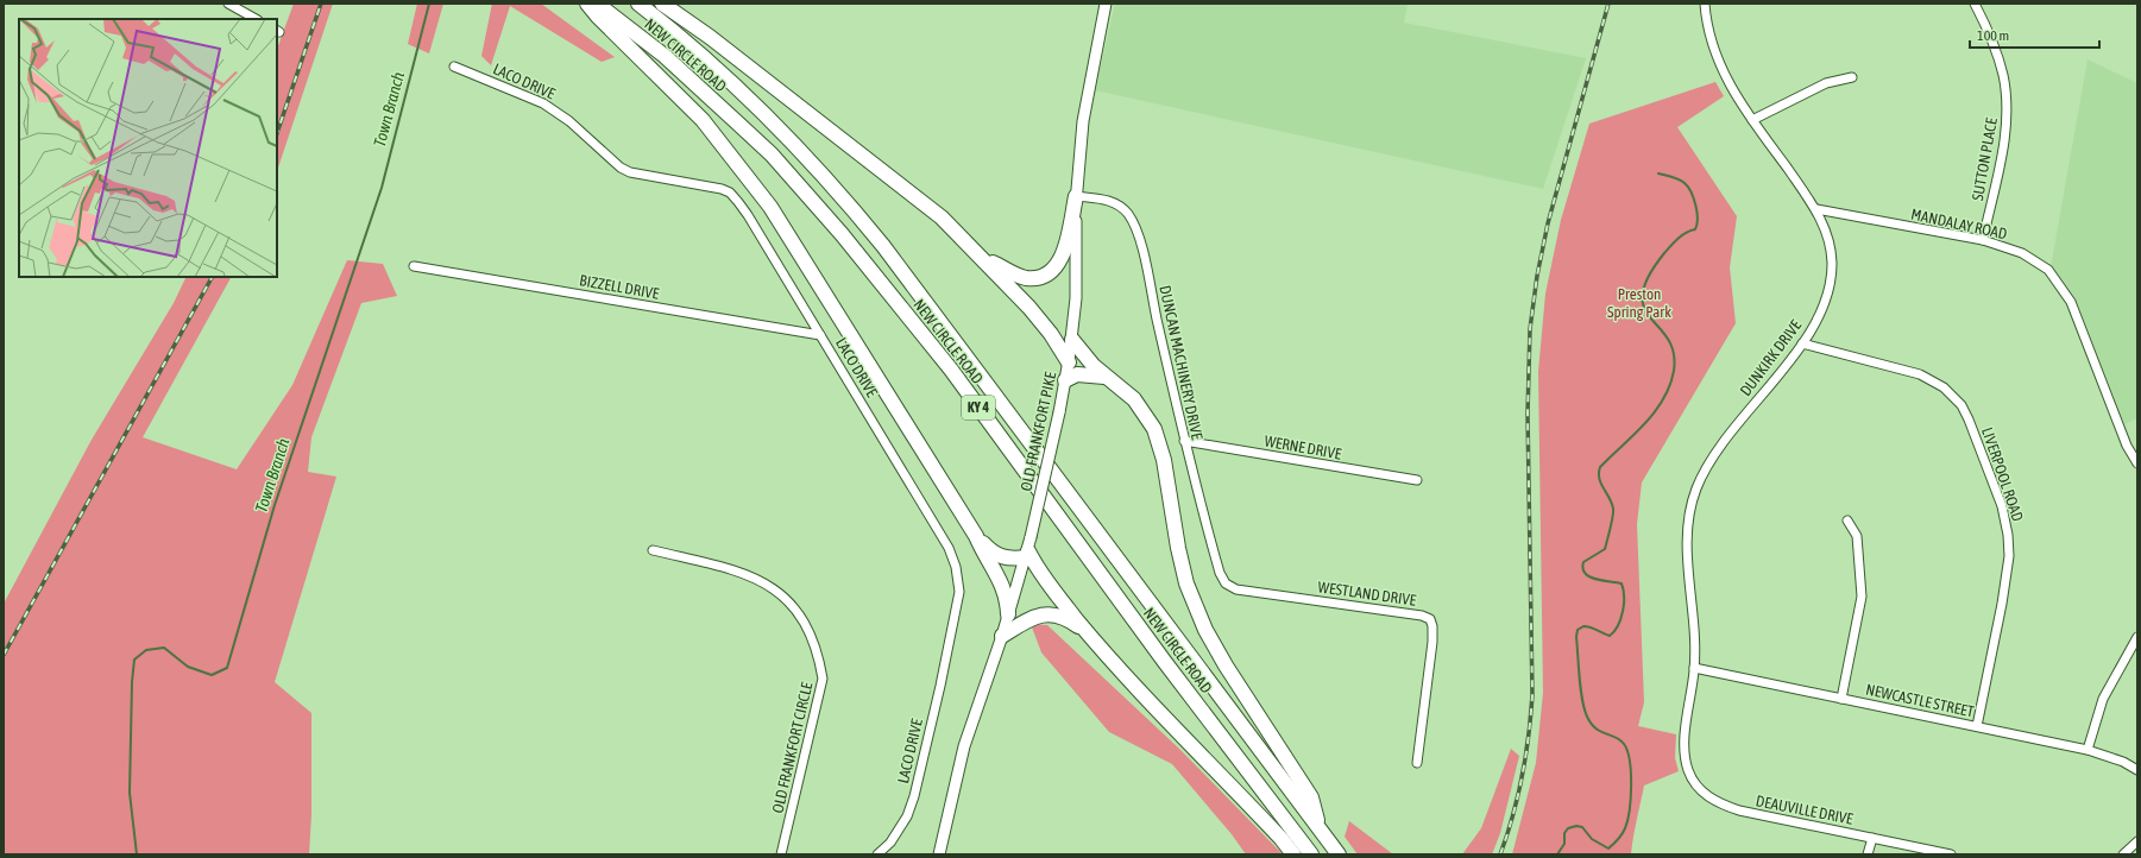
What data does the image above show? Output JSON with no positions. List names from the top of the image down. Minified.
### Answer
{"streets":{"highway":["NEW CIRCLE ROAD","KY 4"],"main road":["OLD FRANKFORT PIKE"],"street":["LACO DRIVE","SUTTON PLACE","MANDALAY ROAD","BIZZELL DRIVE","DUNKIRK DRIVE","DUNCAN MACHINERY DRIVE","WERNE DRIVE","LIVERPOOL ROAD","WESTLAND DRIVE","NEWCASTLE STREET","OLD FRANKFORT CIRCLE","DEAUVILLE DRIVE"]},"crossings":[["LACO DRIVE","BIZZELL DRIVE"],["SUTTON PLACE","MANDALAY ROAD"],["MANDALAY ROAD","DUNKIRK DRIVE"],["DUNKIRK DRIVE","LIVERPOOL ROAD"],["DUNKIRK DRIVE","NEWCASTLE STREET"],["DUNKIRK DRIVE","DEAUVILLE DRIVE"],["DUNCAN MACHINERY DRIVE","OLD FRANKFORT PIKE"],["DUNCAN MACHINERY DRIVE","WERNE DRIVE"],["DUNCAN MACHINERY DRIVE","WESTLAND DRIVE"],["LIVERPOOL ROAD","NEWCASTLE STREET"]],"water":["Town Branch"],"parks":["Preston Spring Park"],"scale_bar":"100 m"}
